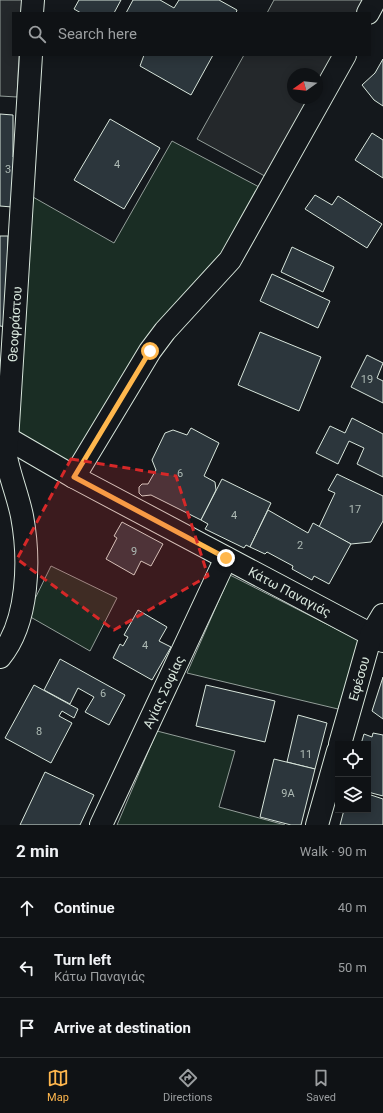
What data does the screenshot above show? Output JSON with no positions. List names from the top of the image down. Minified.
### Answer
{"streets":{"street":["Θεοφράστου","Κάτω Παναγιάς","Εφέσου","Αγίας Σοφίας"]},"crossings":[["Θεοφράστου","Κάτω Παναγιάς"],["Κάτω Παναγιάς","Εφέσου"],["Κάτω Παναγιάς","Αγίας Σοφίας"]],"house_numbers":["4","3","19","6","17","4","2","9","4","6","8","11","9A"],"north":"left","page":{"search":"Search here","heading":["2 min","Walk · 90 m"],"list":[["Continue","40 m"],["Turn left","Κάτω Παναγιάς","50 m"],"Arrive at destination"],"nav":["Map","Directions","Saved"]}}
